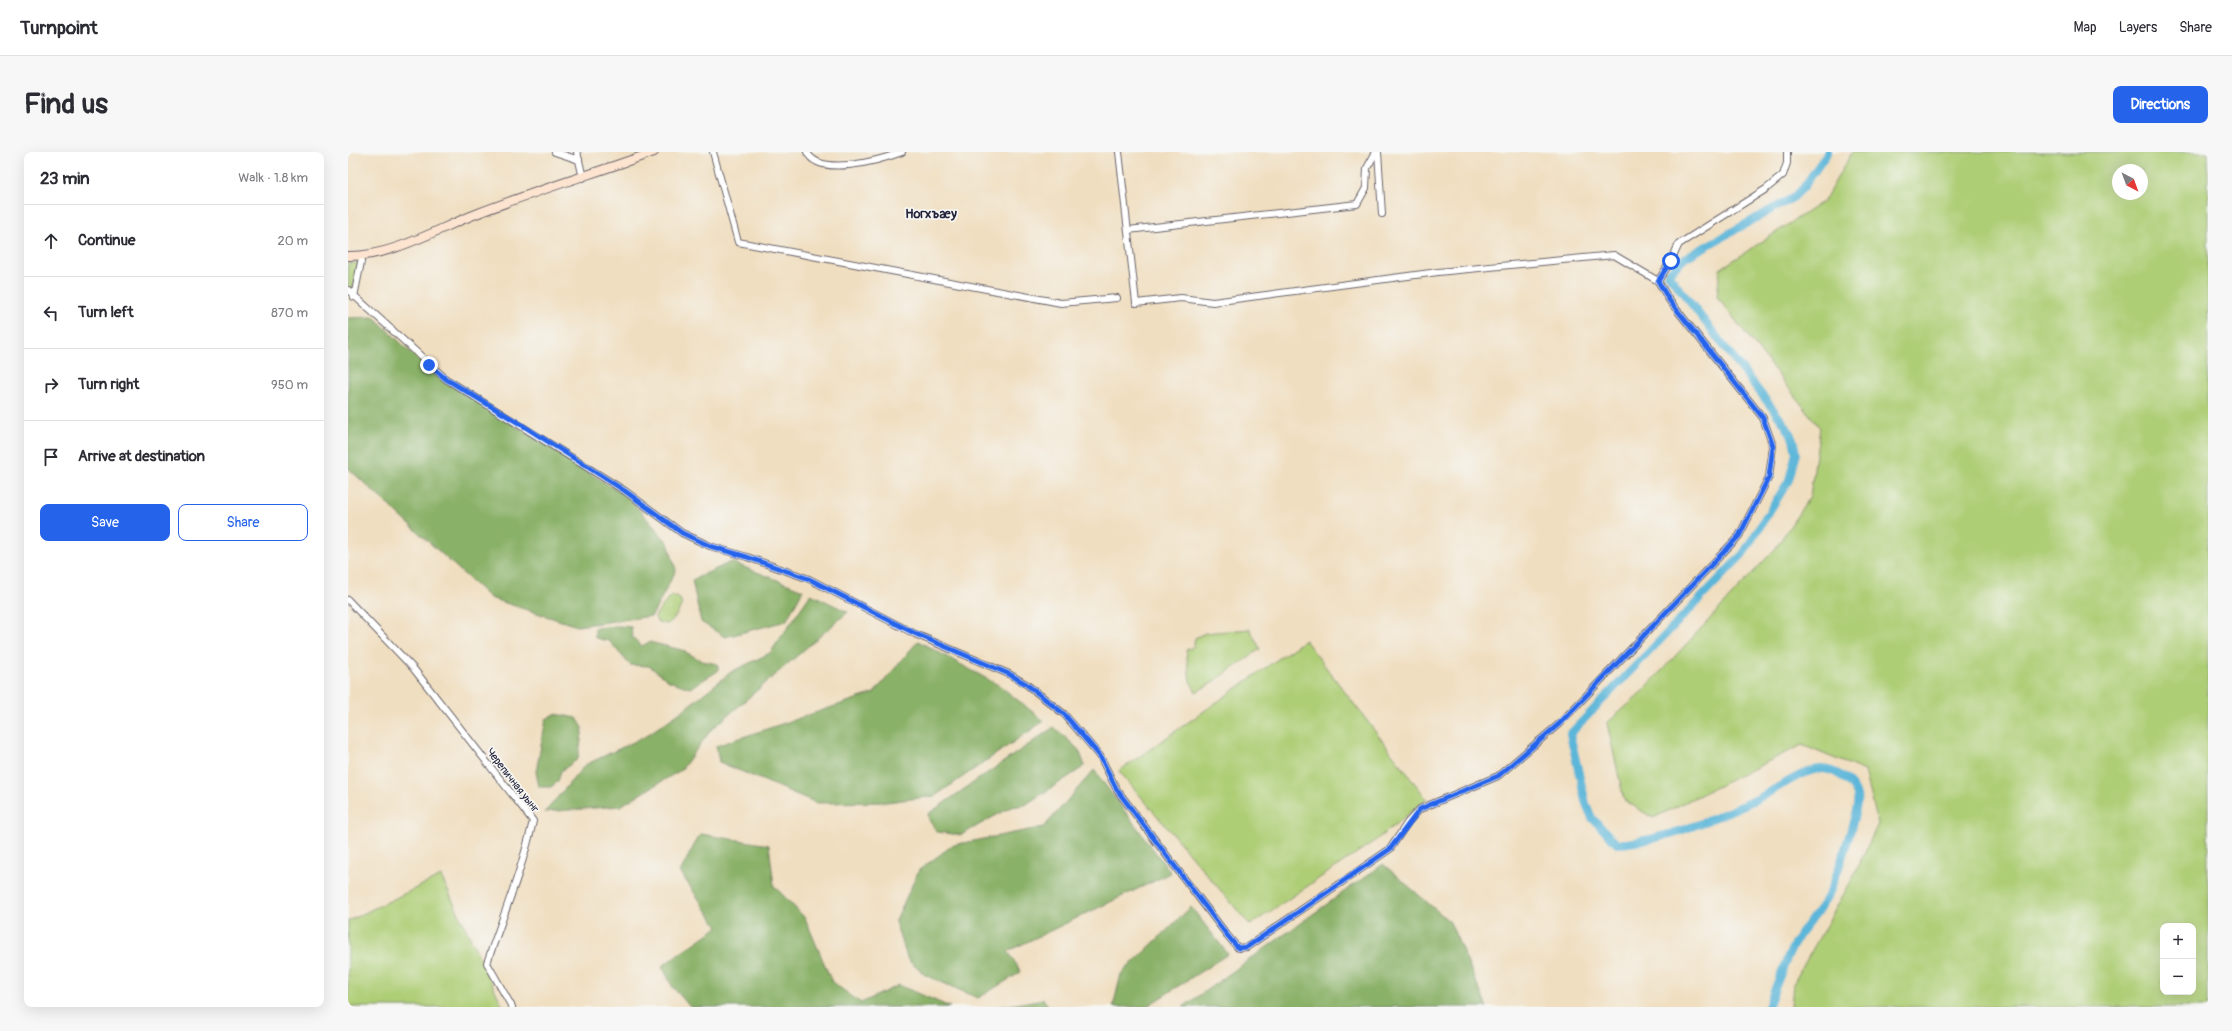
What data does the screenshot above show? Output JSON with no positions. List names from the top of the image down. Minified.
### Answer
{"streets":{"street":["Черепичная уынг"]},"districts":["Ногхъæу"],"north":"bottom right","page":{"header":"Turnpoint","nav":["Map","Layers","Share"],"buttons":["Directions",["Save","Share"]],"title":"Find us","heading":["23 min","Walk · 1.8 km"],"list":[["Continue","20 m"],["Turn left","870 m"],["Turn right","950 m"],"Arrive at destination"],"map_buttons":["+","−"]}}
